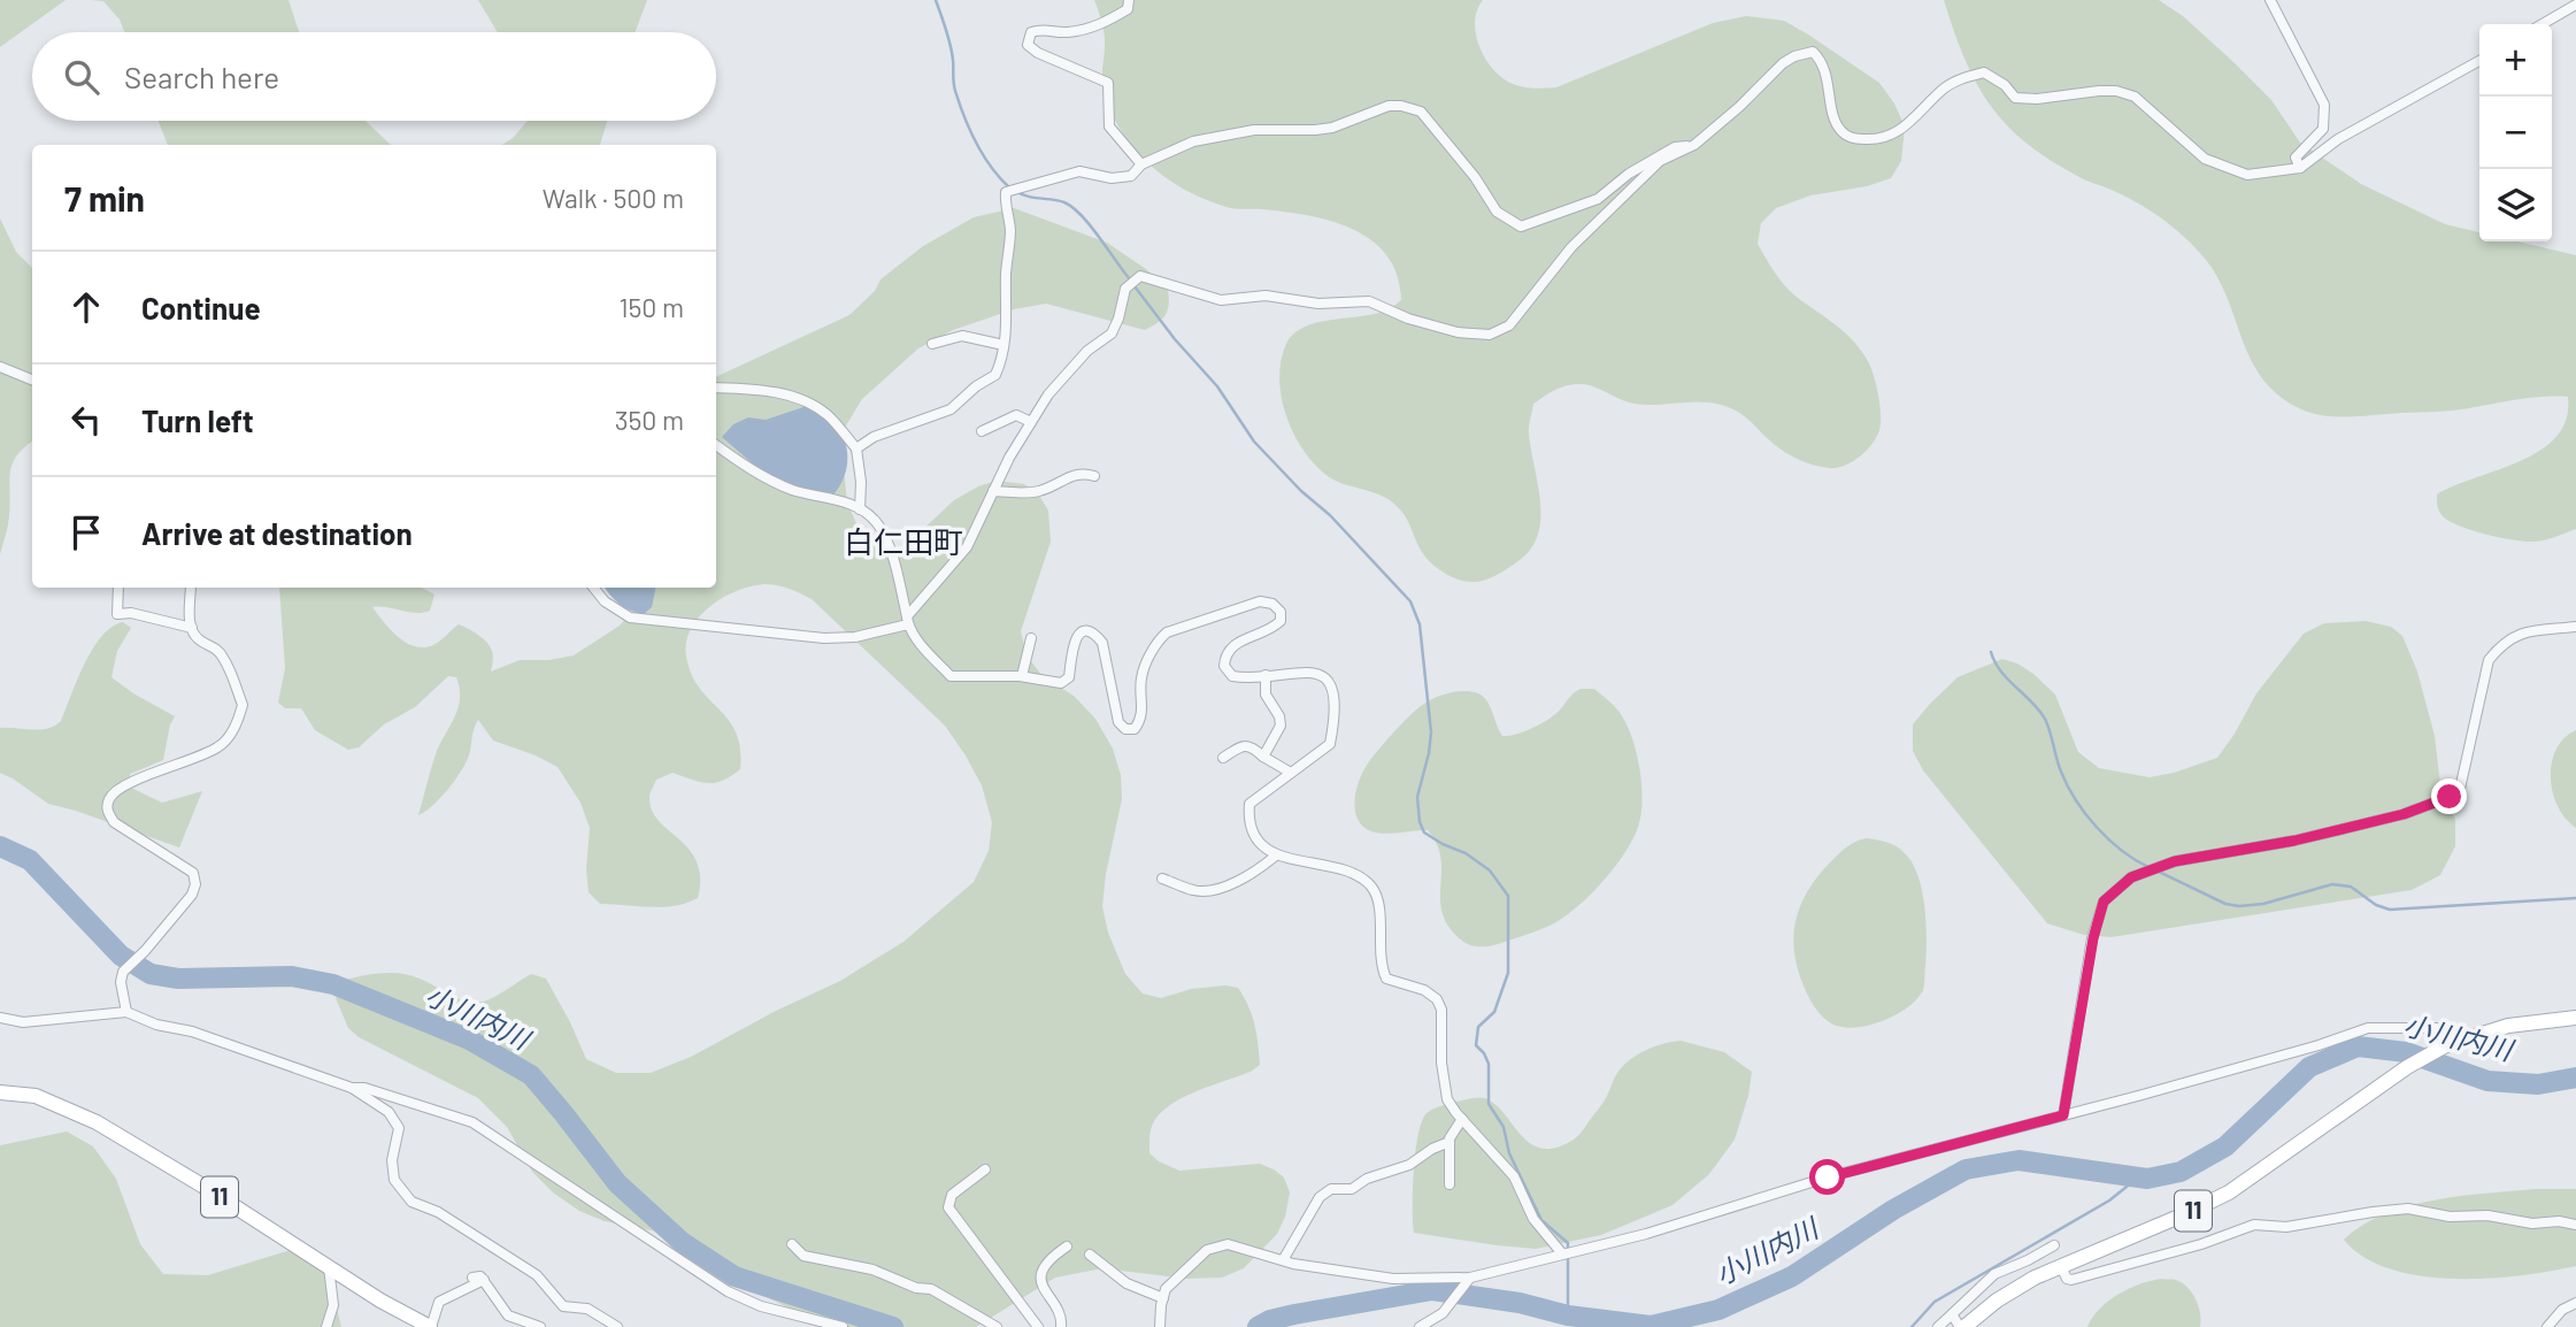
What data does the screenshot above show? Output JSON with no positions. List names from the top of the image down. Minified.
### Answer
{"streets":{"main road":["11"]},"districts":["白仁田町"],"water":["小川内川"],"page":{"map_buttons":["+","−"],"search":"Search here","heading":["7 min","Walk · 500 m"],"list":[["Continue","150 m"],["Turn left","350 m"],"Arrive at destination"]}}
